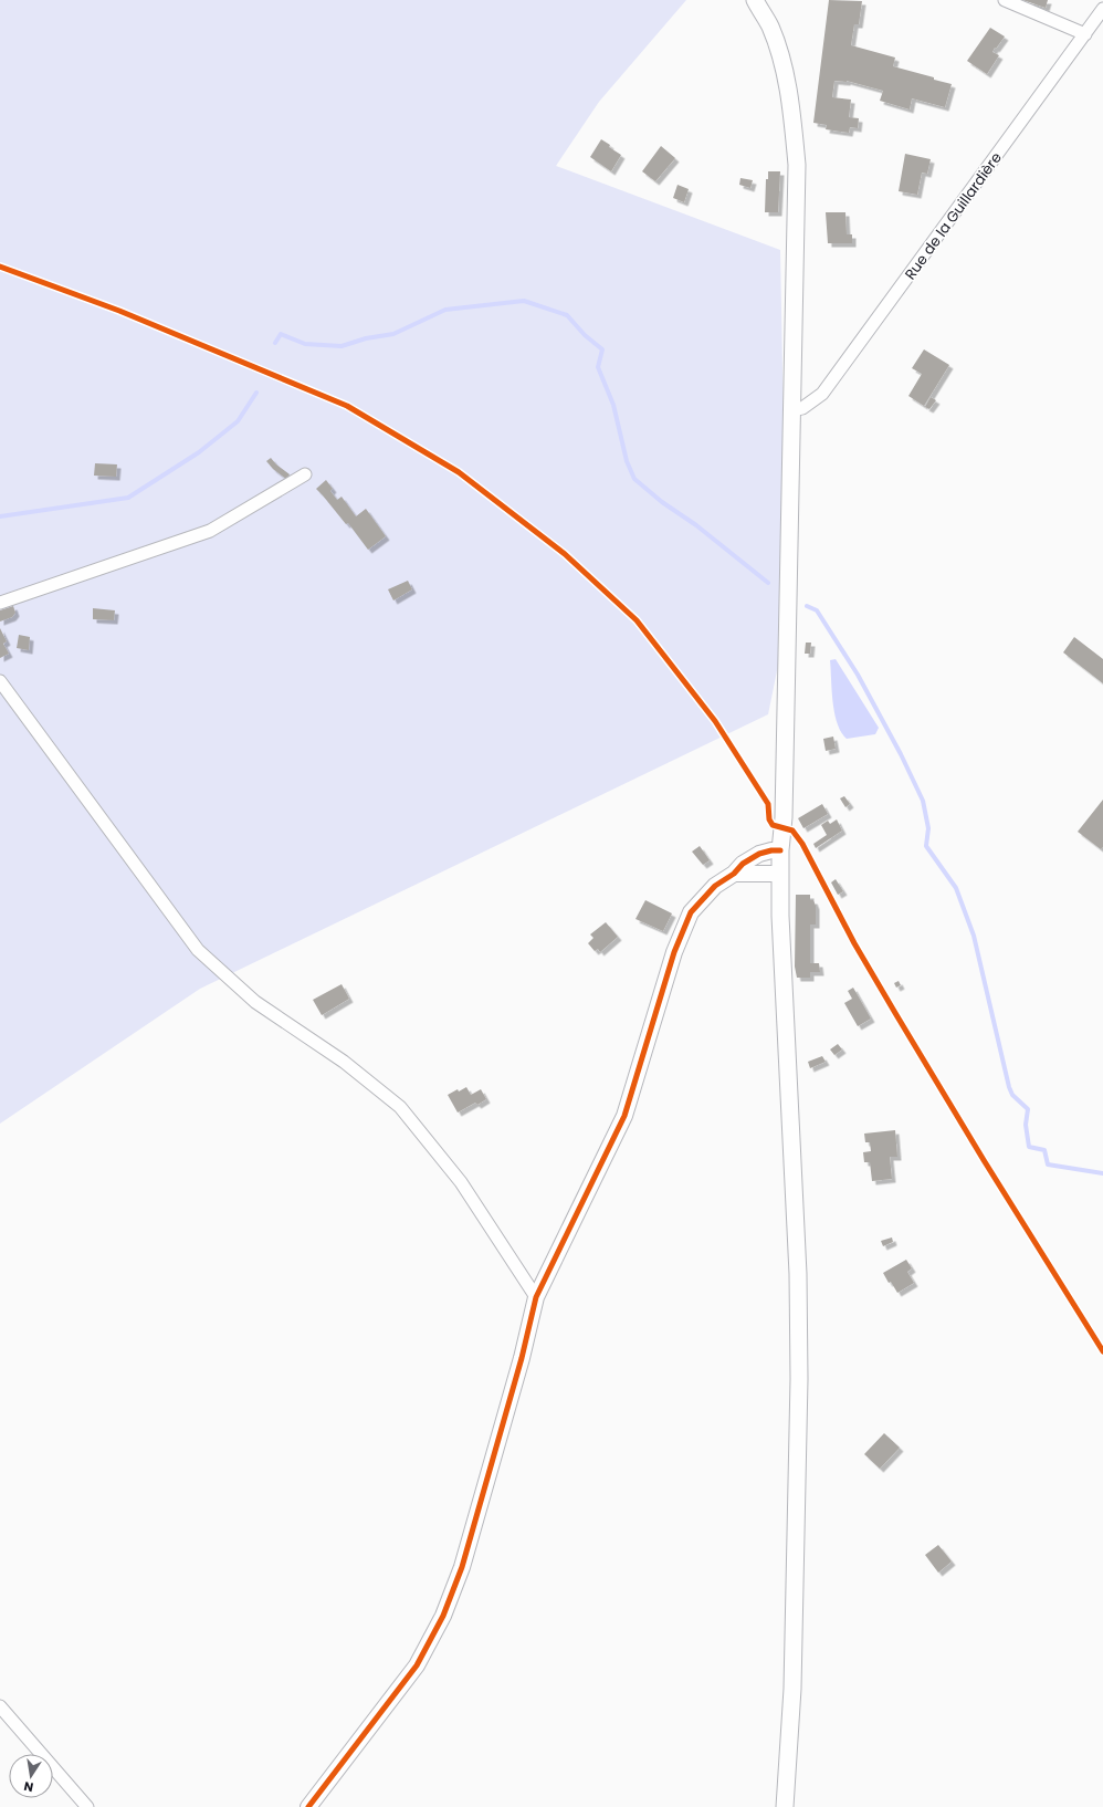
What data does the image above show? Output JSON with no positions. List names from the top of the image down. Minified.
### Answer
{"streets":{"street":["Rue de la Guillardière"]},"north":"bottom"}
